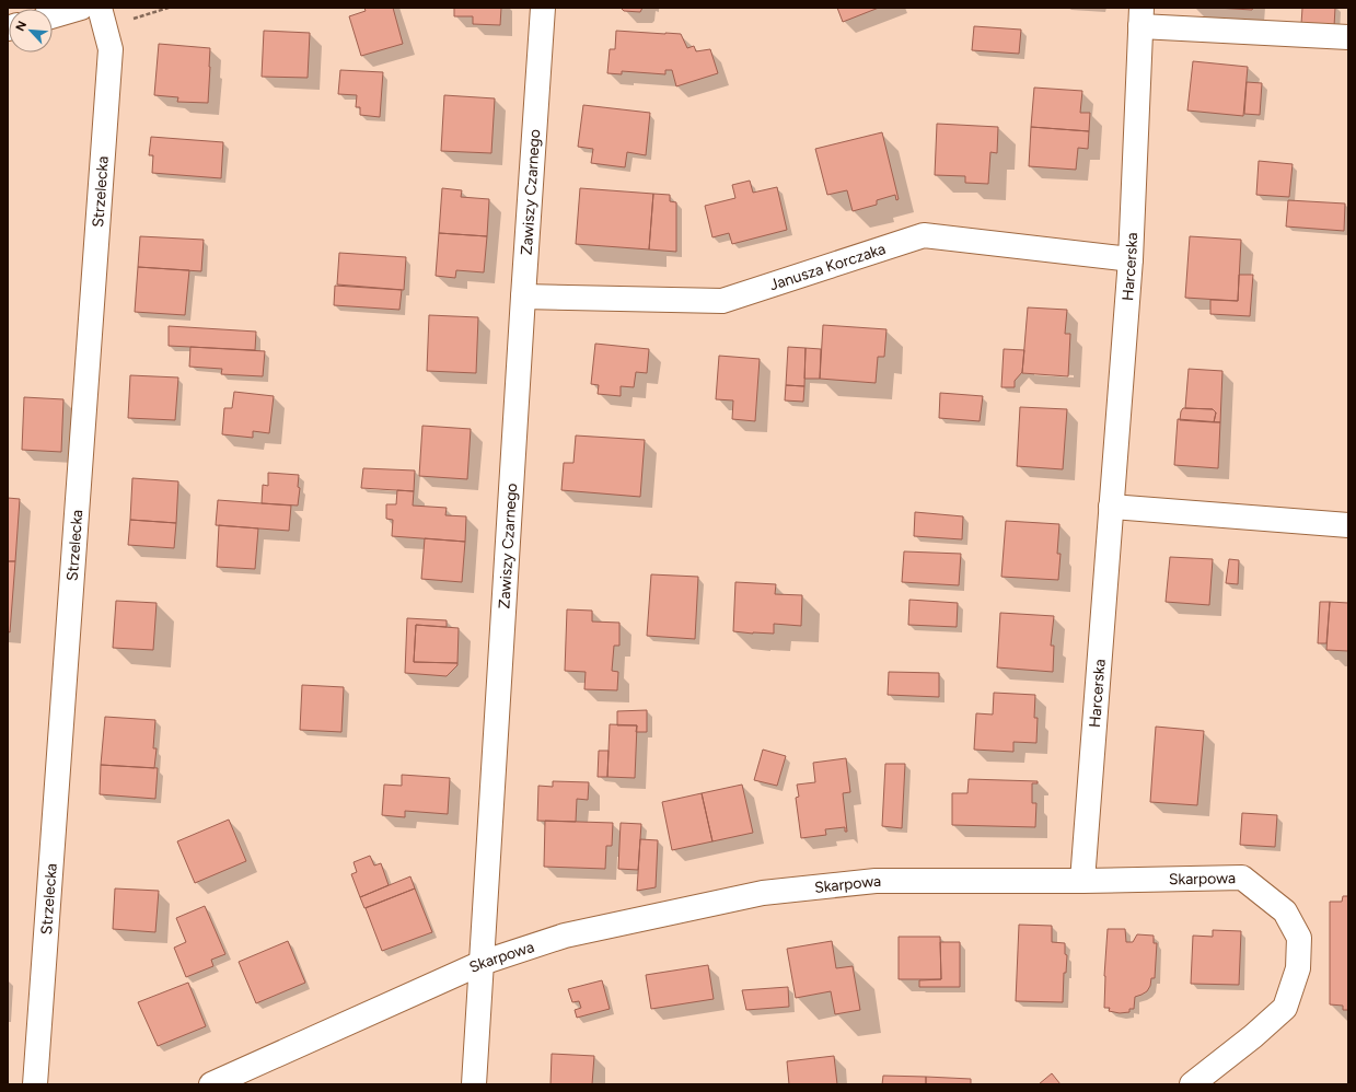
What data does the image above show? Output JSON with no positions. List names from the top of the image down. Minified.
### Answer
{"streets":{"street":["Strzelecka","Zawiszy Czarnego","Janusza Korczaka","Harcerska","Skarpowa"]},"crossings":[["Zawiszy Czarnego","Janusza Korczaka"],["Zawiszy Czarnego","Skarpowa"],["Janusza Korczaka","Harcerska"],["Harcerska","Skarpowa"]],"north":"top left"}
